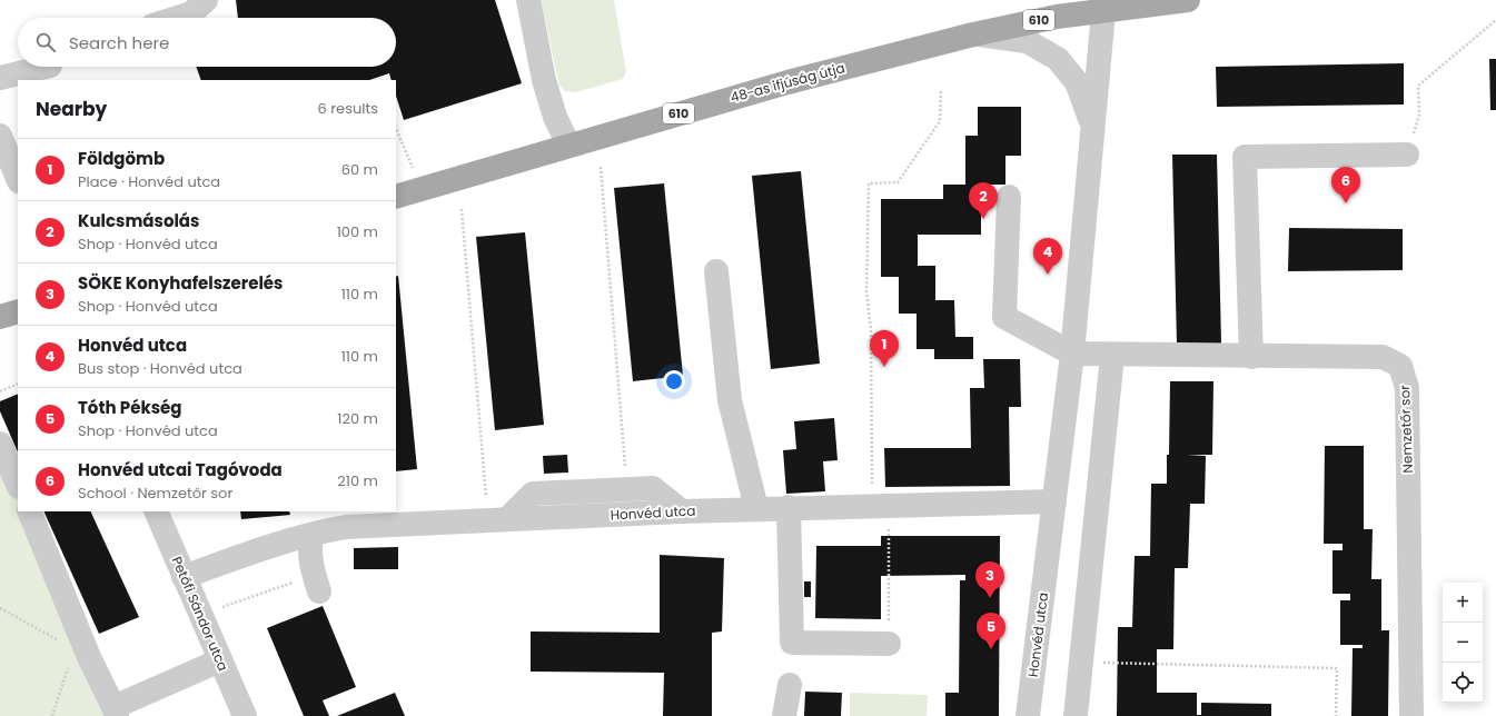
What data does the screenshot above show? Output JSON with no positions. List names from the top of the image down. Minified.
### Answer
{"streets":{"main road":["610","48-as ifjúság útja"],"street":["Nemzetőr sor","Honvéd utca","Petőfi Sándor utca"]},"crossings":[["48-as ifjúság útja","Honvéd utca"],["Nemzetőr sor","Honvéd utca"],["Honvéd utca","Petőfi Sándor utca"]],"page":{"search":"Search here","heading":["Nearby","6 results"],"list":[{"mark":"1","name":"Földgömb","note":"Place · Honvéd utca","value":"60 m"},{"mark":"2","name":"Kulcsmásolás","note":"Shop · Honvéd utca","value":"100 m"},{"mark":"3","name":"SÖKE Konyhafelszerelés","note":"Shop · Honvéd utca","value":"110 m"},{"mark":"4","name":"Honvéd utca","note":"Bus stop · Honvéd utca","value":"110 m"},{"mark":"5","name":"Tóth Pékség","note":"Shop · Honvéd utca","value":"120 m"},{"mark":"6","name":"Honvéd utcai Tagóvoda","note":"School · Nemzetőr sor","value":"210 m"}],"pins":["6","2","4","1","3","5"],"map_buttons":["+","−"]}}
